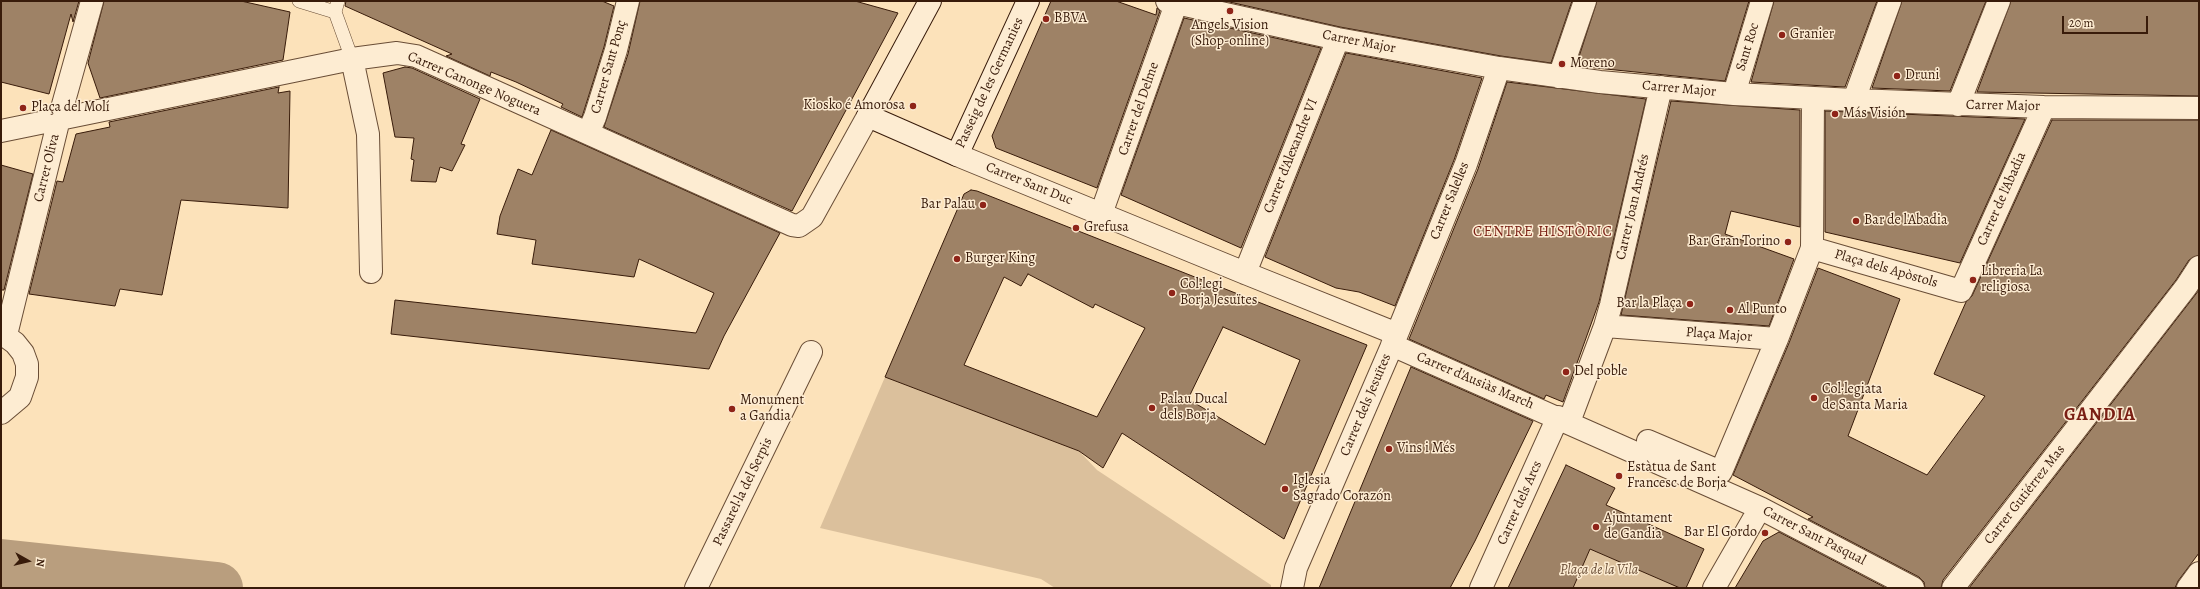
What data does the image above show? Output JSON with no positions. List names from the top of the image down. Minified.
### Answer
{"streets":{"street":["Carrer Major","Sant Roc","Carrer Sant Ponç","Passeig de les Germanies","Carrer Canonge Noguera","Carrer del Delme","Carrer d'Alexandre VI","Carrer Oliva","Carrer Sant Duc","Carrer de l'Abadia","Carrer Salelles","Carrer Joan Andrés","Plaça dels Apòstols","Plaça Major","Carrer d'Ausiàs March","Carrer dels Jesuïtes","Passarel·la del Serpis","Carrer Gutiérrez Mas","Carrer dels Arcs","Carrer Sant Pasqual"]},"crossings":[["Carrer Major","Sant Roc"],["Carrer Major","Carrer del Delme"],["Carrer Major","Carrer d'Alexandre VI"],["Carrer Major","Carrer de l'Abadia"],["Carrer Major","Carrer Salelles"],["Carrer Major","Carrer Joan Andrés"],["Carrer Sant Ponç","Carrer Canonge Noguera"],["Passeig de les Germanies","Carrer Canonge Noguera"],["Passeig de les Germanies","Carrer Sant Duc"],["Carrer Canonge Noguera","Carrer Oliva"],["Carrer del Delme","Carrer Sant Duc"],["Carrer d'Alexandre VI","Carrer Sant Duc"],["Carrer d'Alexandre VI","Carrer d'Ausiàs March"],["Carrer Sant Duc","Carrer d'Ausiàs March"],["Carrer de l'Abadia","Plaça dels Apòstols"],["Carrer Salelles","Carrer d'Ausiàs March"],["Carrer Salelles","Carrer dels Jesuïtes"],["Carrer Joan Andrés","Plaça Major"],["Plaça Major","Carrer Sant Pasqual"],["Carrer d'Ausiàs March","Carrer dels Jesuïtes"],["Carrer d'Ausiàs March","Carrer dels Arcs"]],"districts":["CENTRE HISTÒRIC","GANDIA"],"parks":["Plaça de la Vila"],"places":["Angels Vision (Shop-online)","BBVA","Granier","Moreno","Druni","Kiosko é Amorosa","Plaça del Molí","Más Visión","Bar Palau","Bar de l'Abadia","Grefusa","Bar Gran Torino","Burger King","Libreria La religiosa","Col·legi Borja Jesuïtes","Bar la Plaça","Al Punto","Del poble","Col·legiata de Santa Maria","Palau Ducal dels Borja","Monument a Gandia","Vins i Més","Estàtua de Sant Francesc de Borja","Iglesia Sagrado Corazón","Ajuntament de Gandia","Bar El Gordo"],"scale_bar":"20 m","north":"right"}
